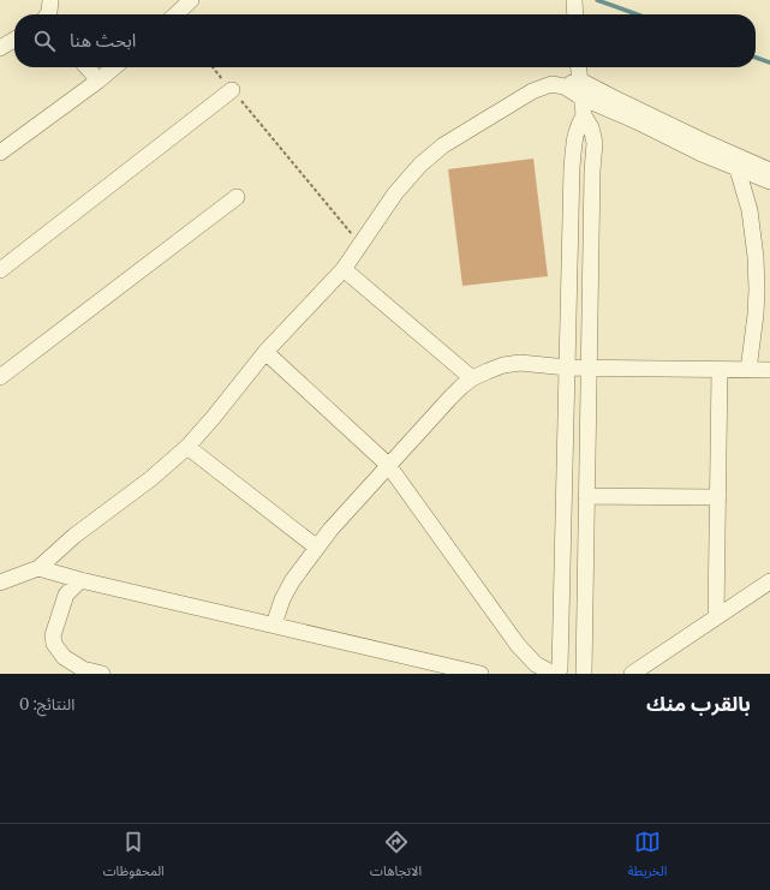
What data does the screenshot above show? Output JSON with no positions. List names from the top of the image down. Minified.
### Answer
{"page":{"search":"ابحث هنا","heading":["بالقرب منك","النتائج: 0"],"nav":["الخريطة","الاتجاهات","المحفوظات"]}}
